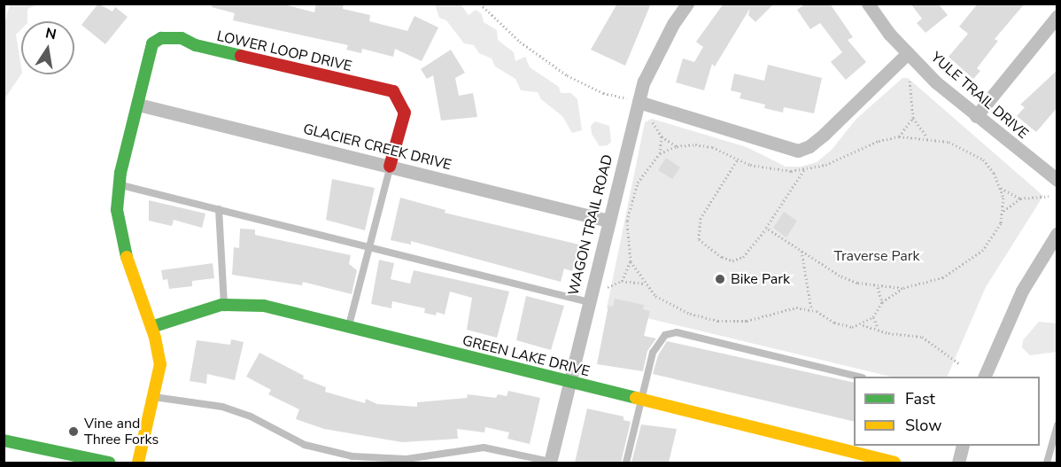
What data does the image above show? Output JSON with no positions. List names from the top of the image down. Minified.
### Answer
{"streets":{"street":["LOWER LOOP DRIVE","YULE TRAIL DRIVE","GLACIER CREEK DRIVE","WAGON TRAIL ROAD","GREEN LAKE DRIVE"]},"crossings":[["LOWER LOOP DRIVE","GLACIER CREEK DRIVE"],["GLACIER CREEK DRIVE","WAGON TRAIL ROAD"],["WAGON TRAIL ROAD","GREEN LAKE DRIVE"]],"parks":["Traverse Park"],"places":["Bike Park","Vine and Three Forks"],"legend":["Fast","Slow"],"north":"top"}
